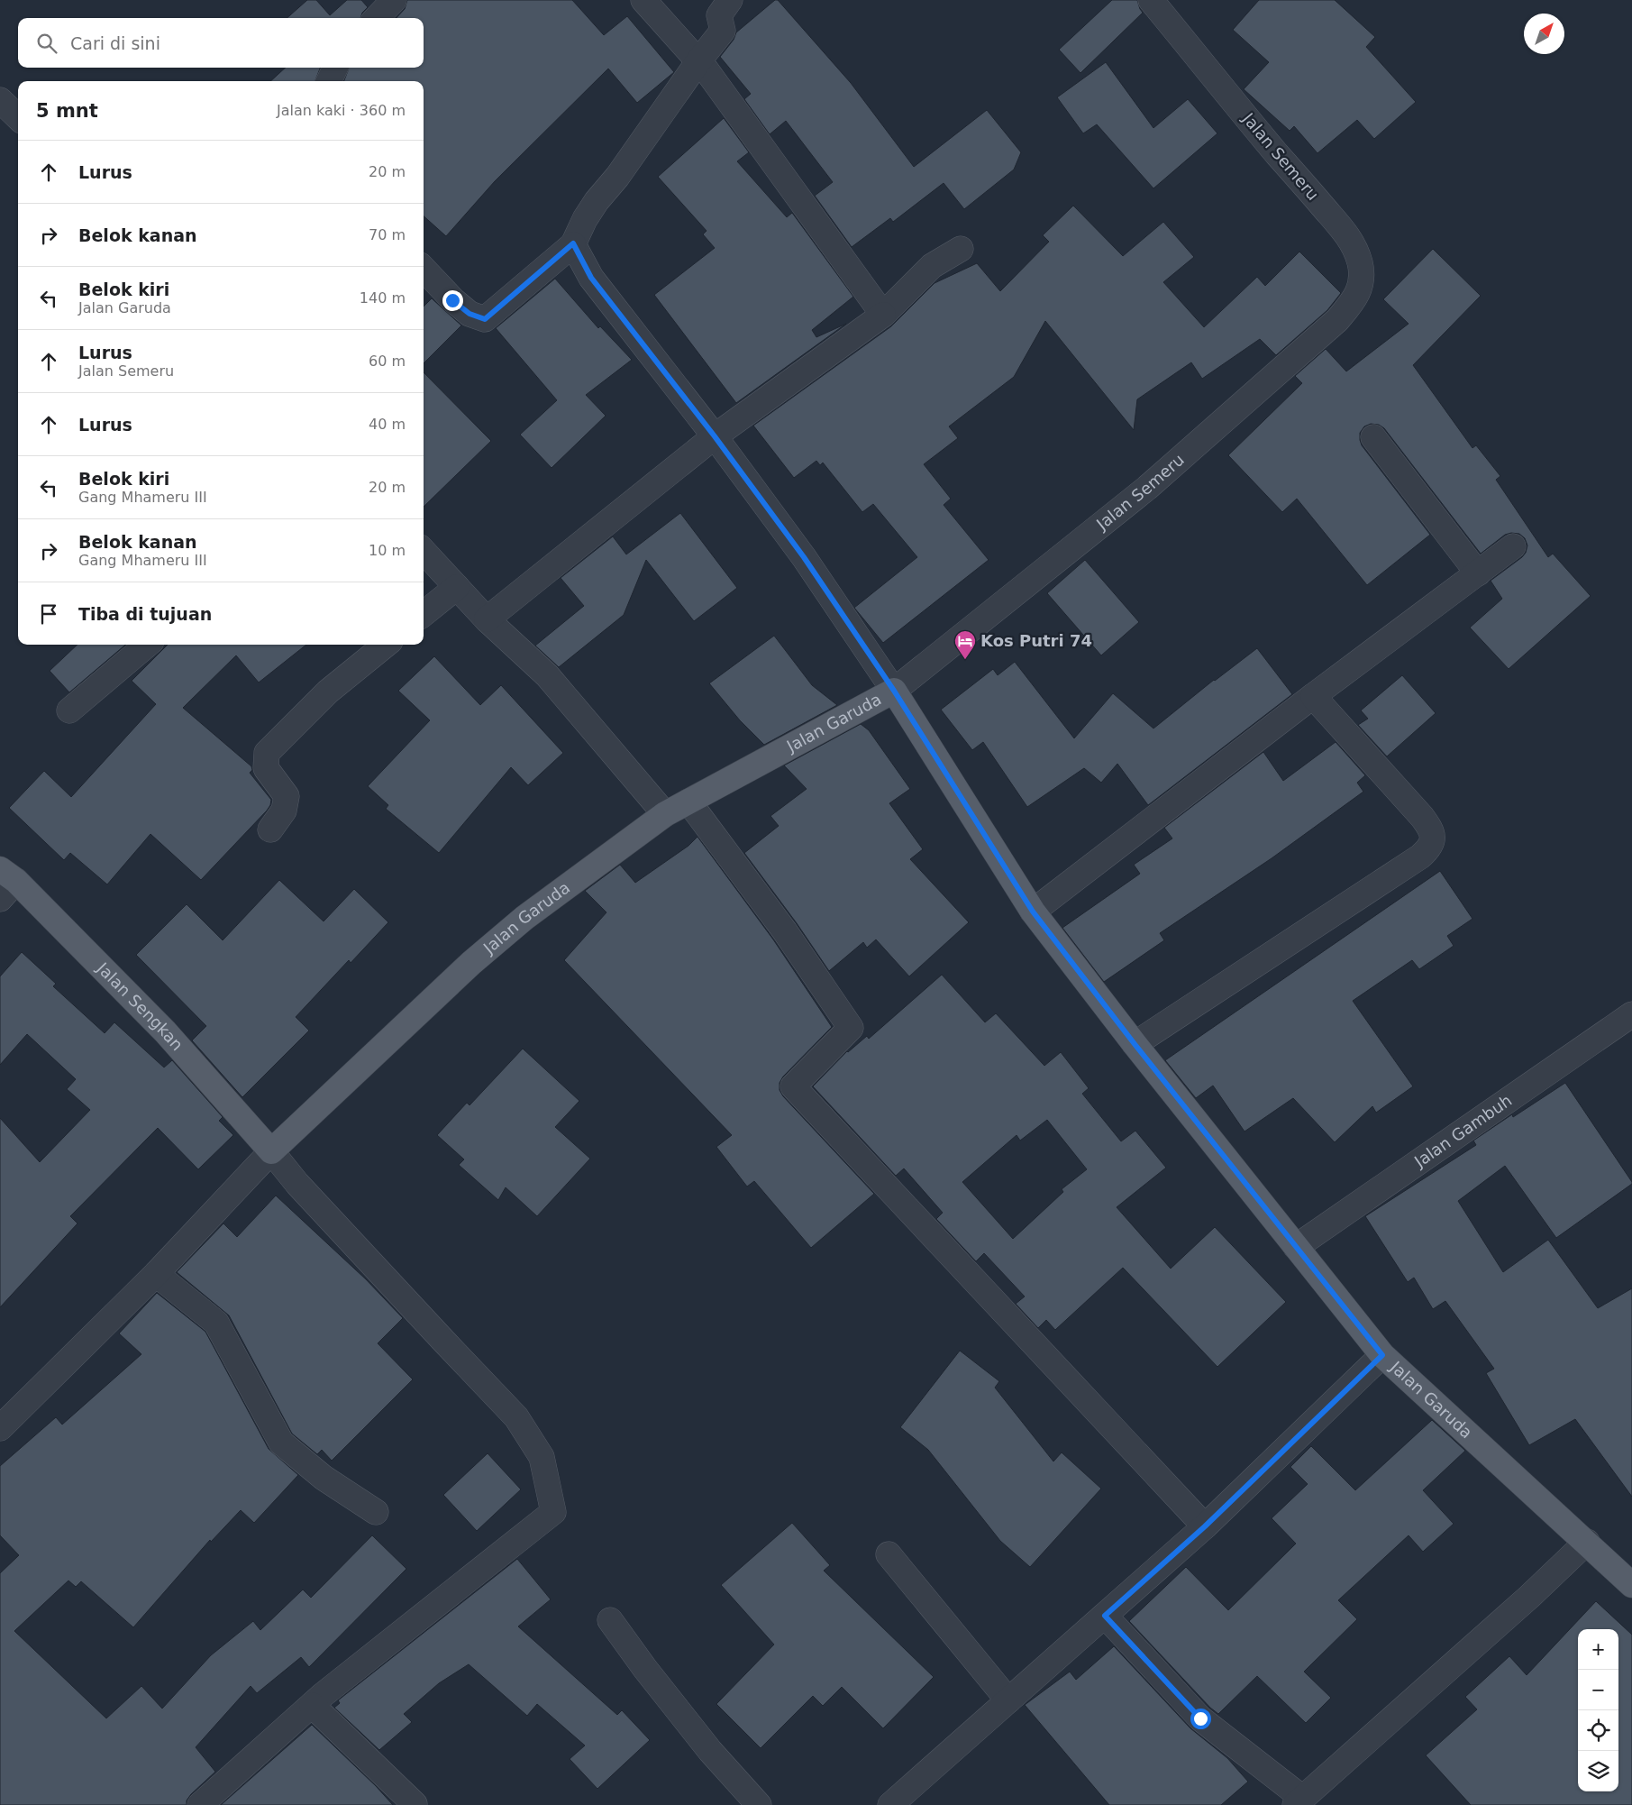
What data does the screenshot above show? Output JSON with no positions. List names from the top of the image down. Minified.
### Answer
{"streets":{"main road":["Jalan Garuda","Jalan Sengkan"],"street":["Jalan Semeru","Jalan Gambuh"]},"crossings":[["Jalan Semeru","Jalan Garuda"],["Jalan Garuda","Jalan Sengkan"],["Jalan Garuda","Jalan Gambuh"]],"places":{"hotel":["Kos Putri 74"]},"north":"top right","page":{"search":"Cari di sini","heading":["5 mnt","Jalan kaki · 360 m"],"list":[["Lurus","20 m"],["Belok kanan","70 m"],["Belok kiri","Jalan Garuda","140 m"],["Lurus","Jalan Semeru","60 m"],["Lurus","40 m"],["Belok kiri","Gang Mhameru III","20 m"],["Belok kanan","Gang Mhameru III","10 m"],"Tiba di tujuan"],"map_buttons":["+","−"]}}
